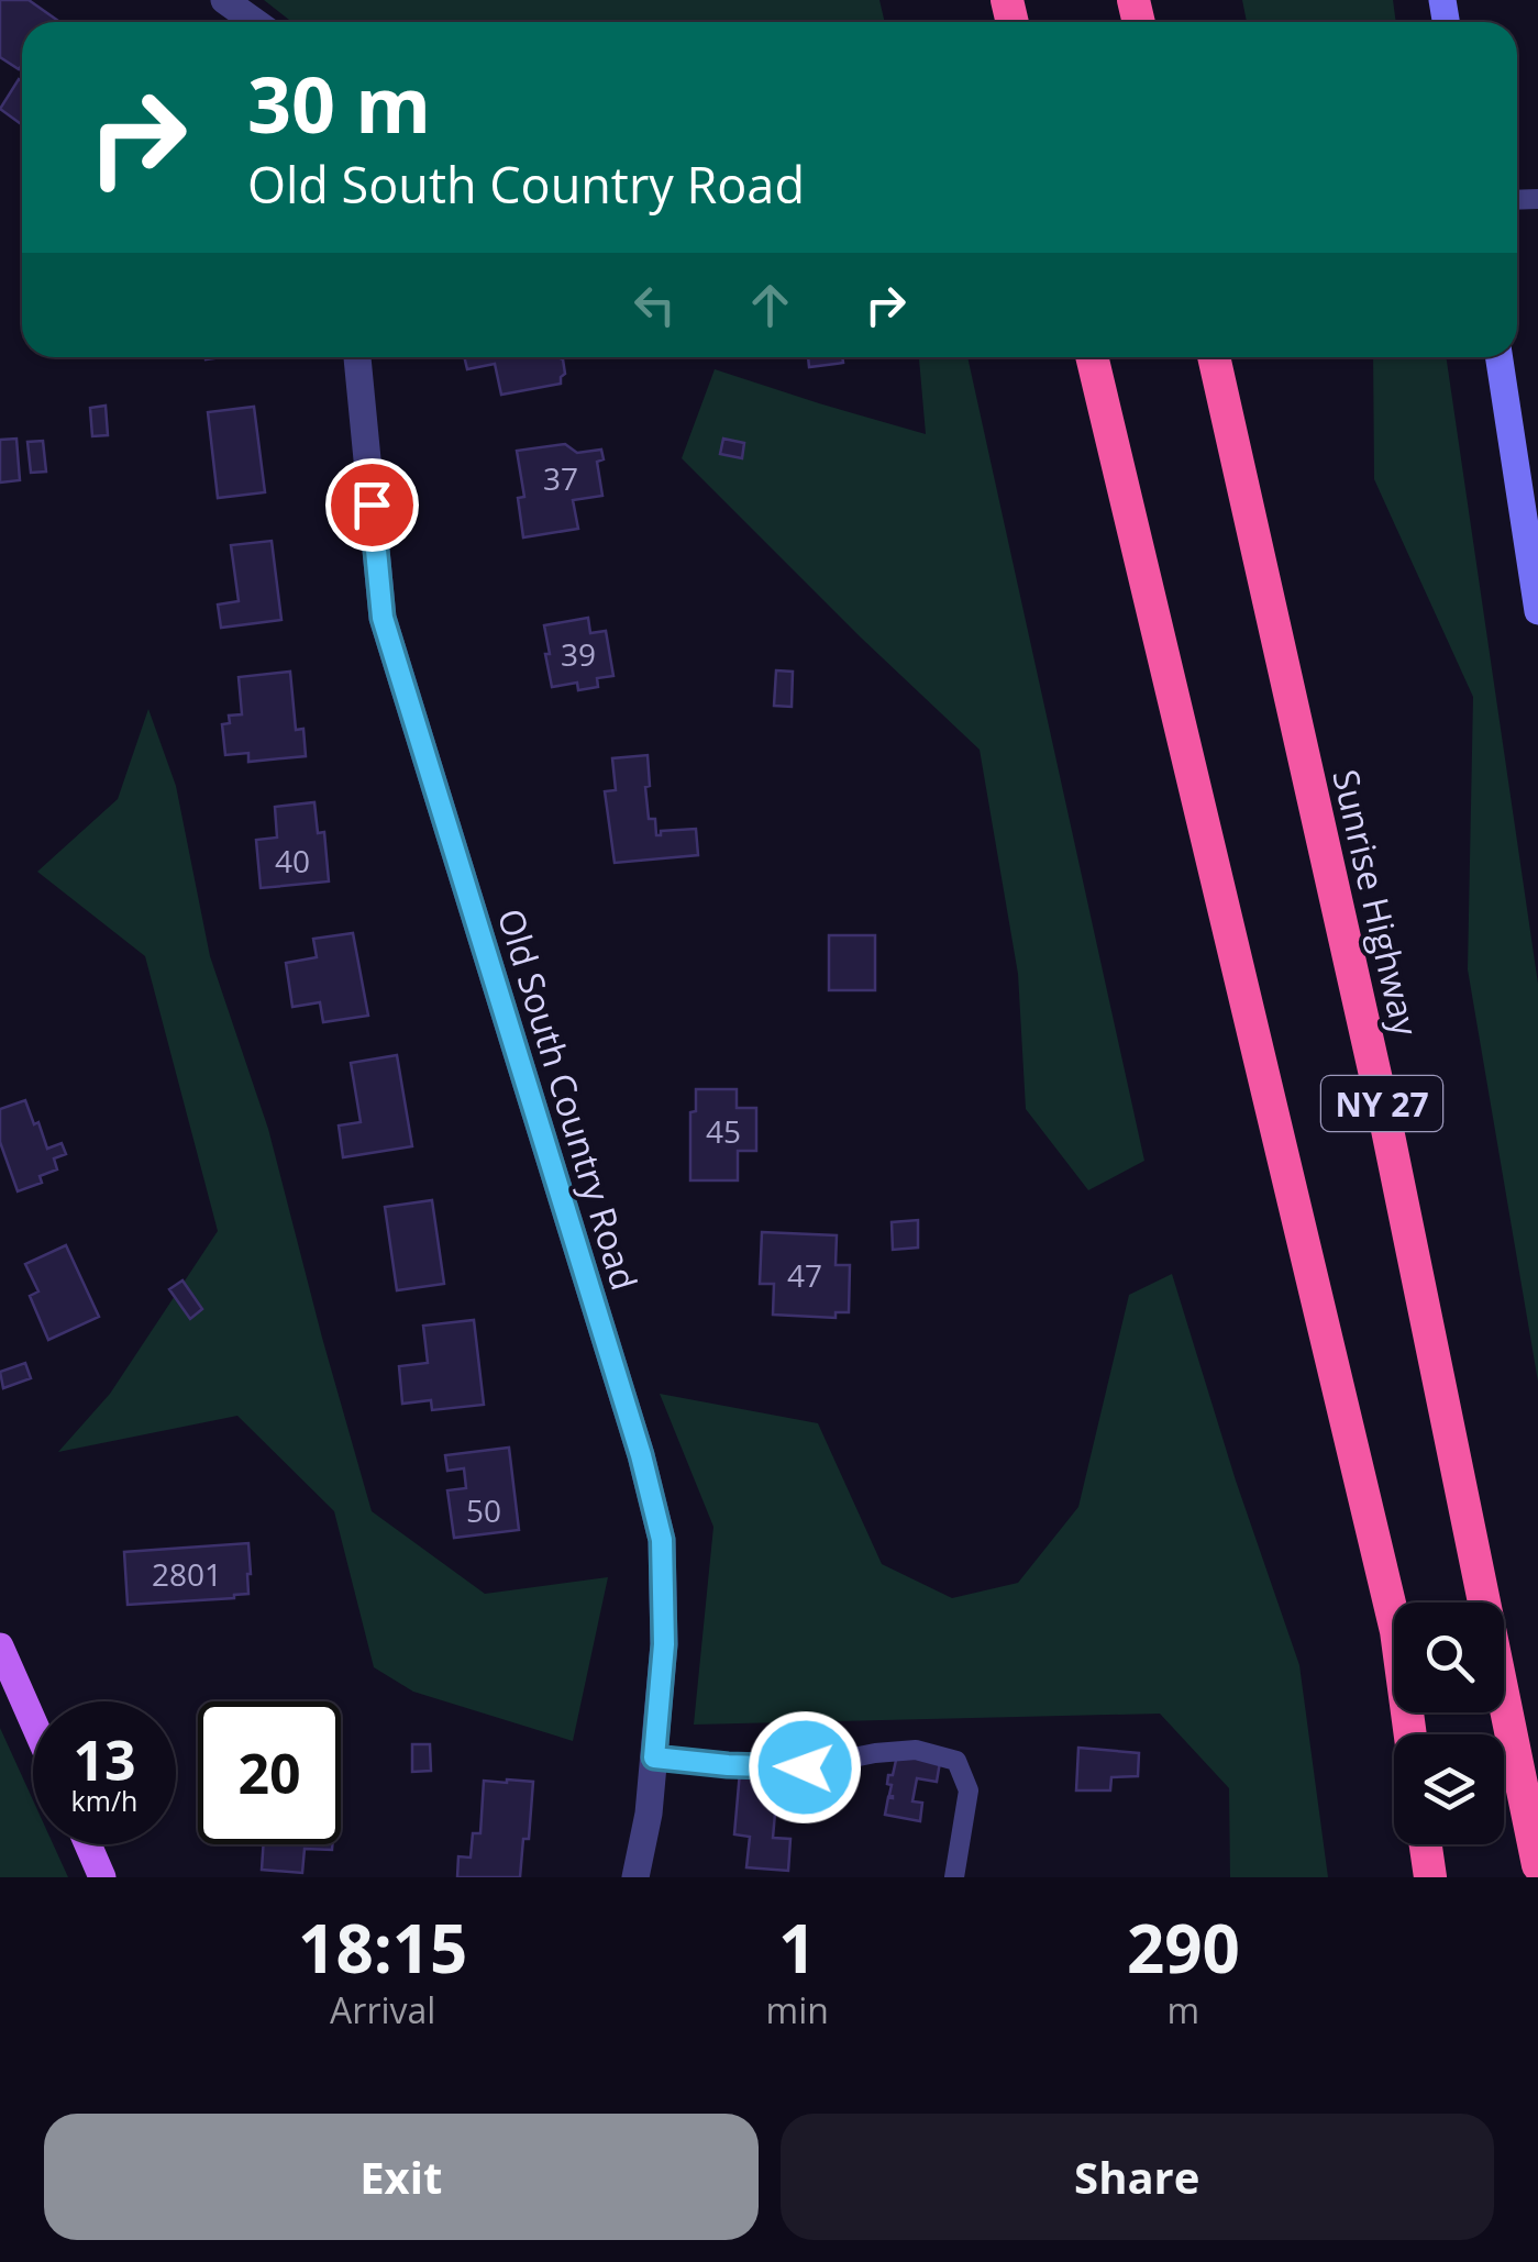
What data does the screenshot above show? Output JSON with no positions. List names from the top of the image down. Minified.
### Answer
{"streets":{"highway":["Sunrise Highway","NY 27"],"street":["Old South Country Road"]},"house_numbers":["37","39","40","45","47","50","2801"],"page":{"turn":["30 m","Old South Country Road"],"speed":"13 km/h","limit":"20","eta":["18:15","Arrival","1","min","290","m"],"buttons":["Exit","Share"]}}
